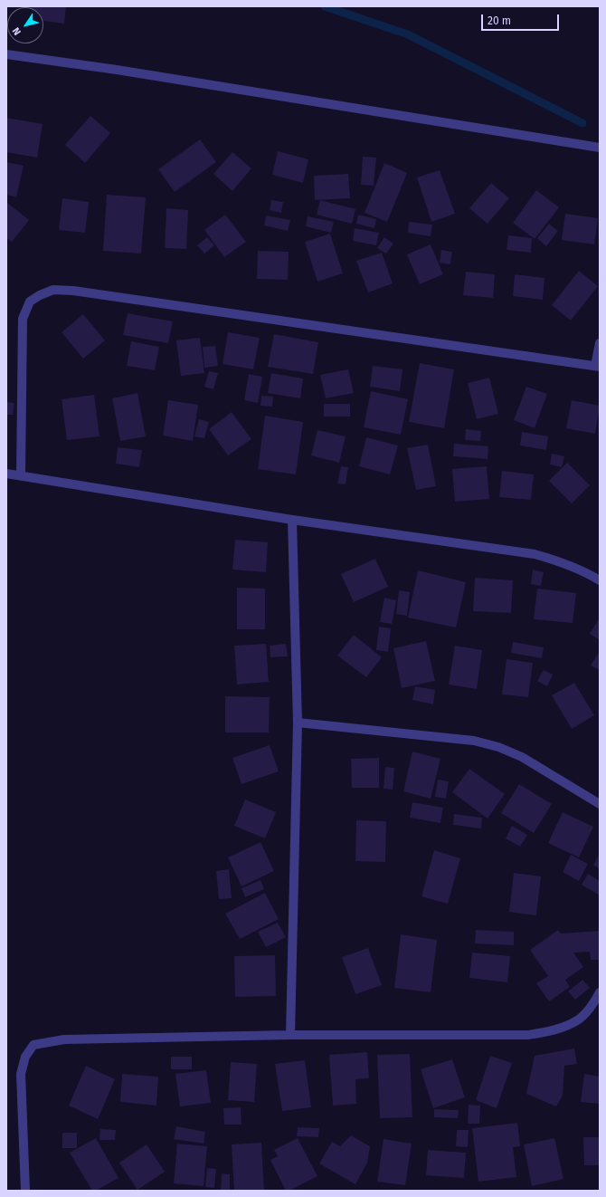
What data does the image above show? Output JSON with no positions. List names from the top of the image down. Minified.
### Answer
{"scale_bar":"20 m","north":"bottom left"}
